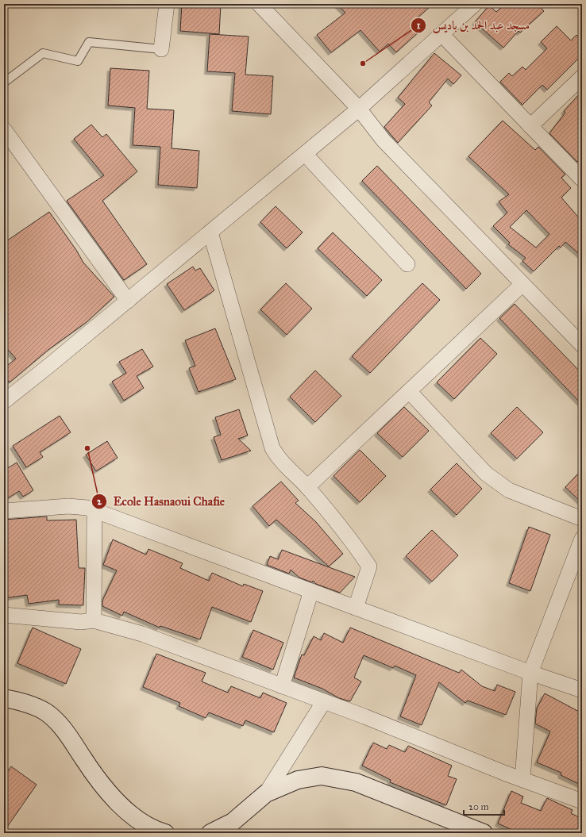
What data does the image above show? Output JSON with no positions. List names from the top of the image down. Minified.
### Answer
{"places":["مسجد عبد الحمد بن باديس","Ecole Hasnaoui Chafie"],"scale_bar":"20 m"}
